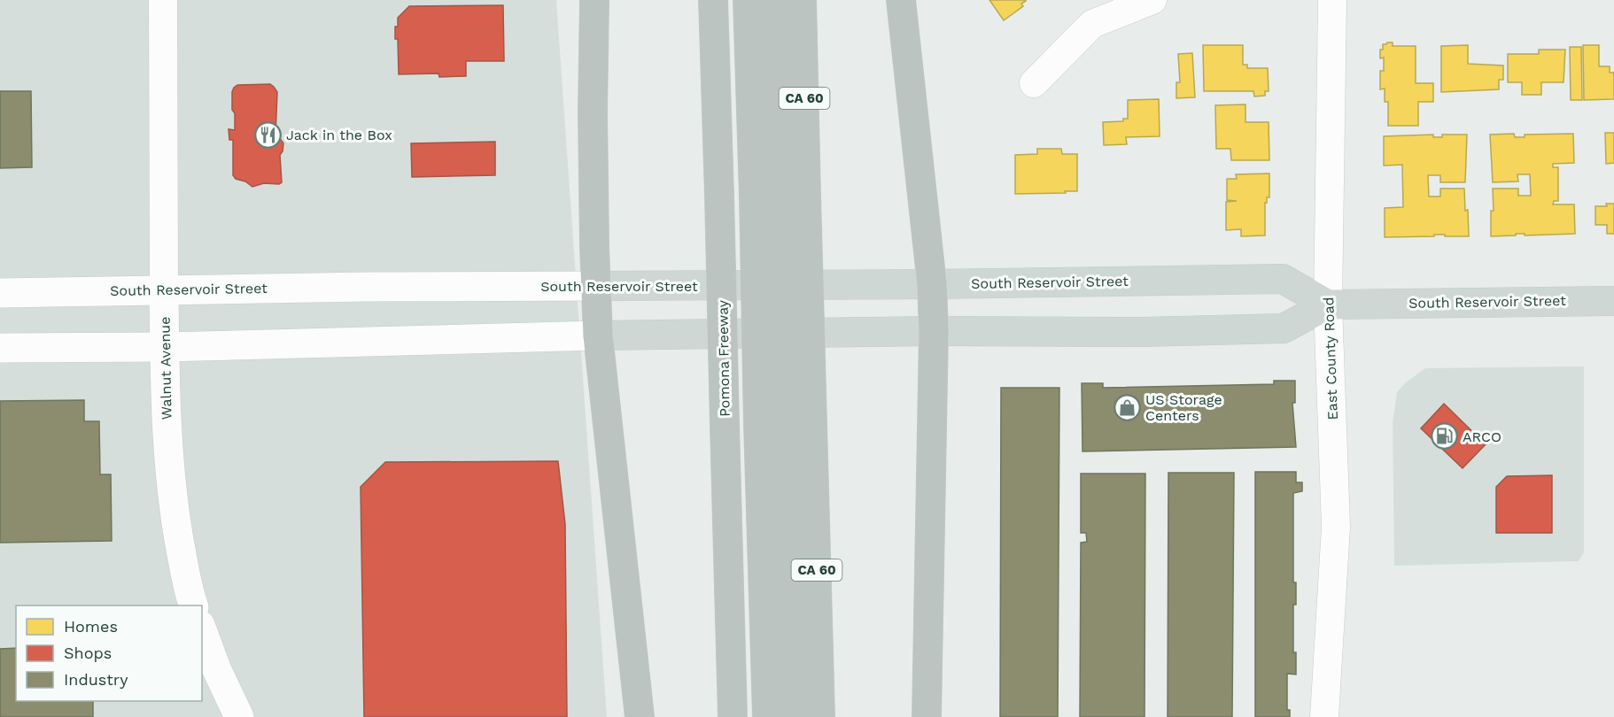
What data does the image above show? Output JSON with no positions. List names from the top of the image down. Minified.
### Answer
{"streets":{"highway":["CA 60","Pomona Freeway"],"main road":["South Reservoir Street","Walnut Avenue"],"street":["East County Road"]},"crossings":[["South Reservoir Street","East County Road"],["South Reservoir Street","Walnut Avenue"]],"places":{"restaurant":["Jack in the Box"],"shop":["US Storage Centers"],"fuel station":["ARCO"]},"legend":["Homes","Shops","Industry"]}
